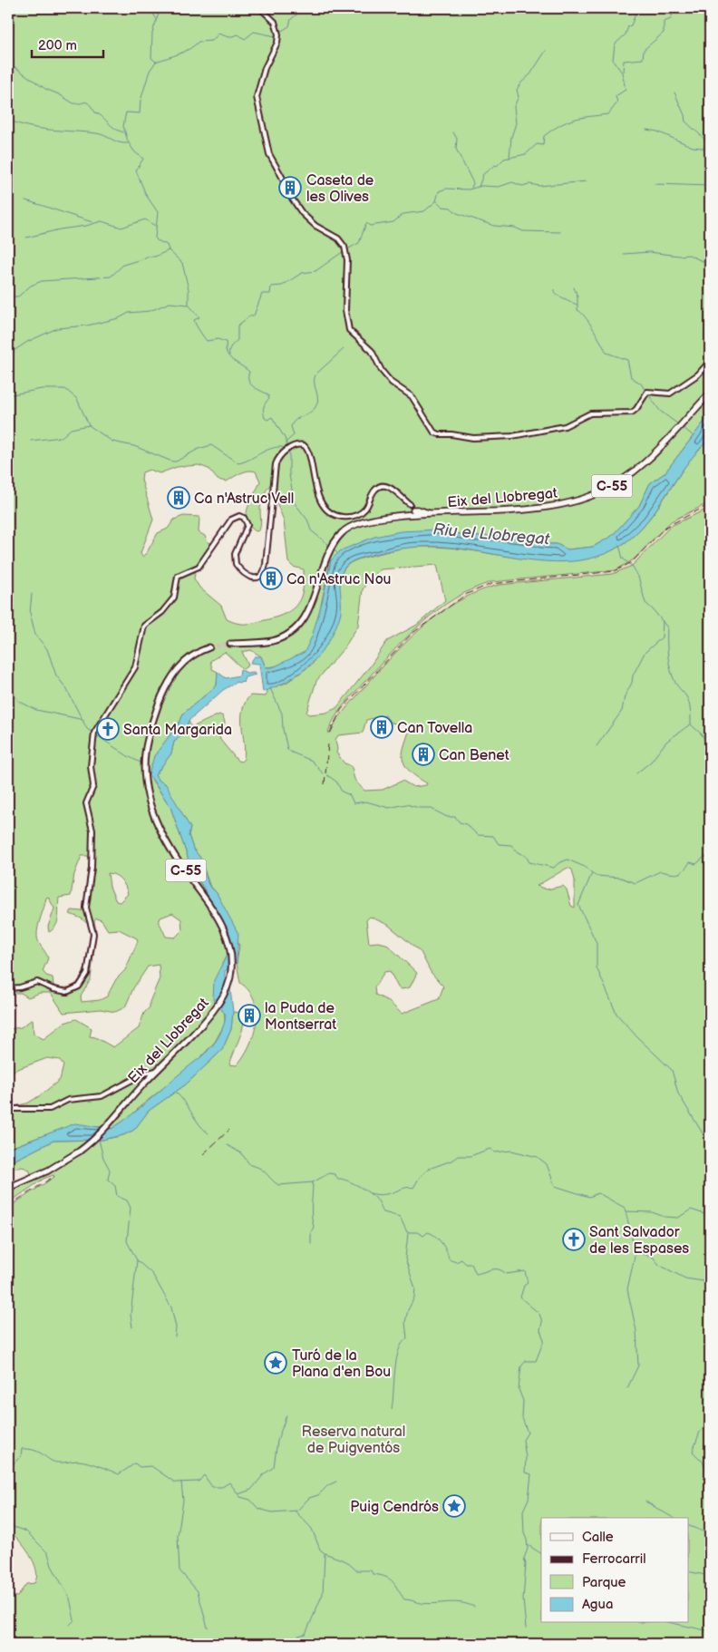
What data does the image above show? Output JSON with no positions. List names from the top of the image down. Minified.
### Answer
{"streets":{"highway":["C-55","Eix del Llobregat"]},"crossings":[["C-55","Eix del Llobregat"]],"water":["Riu el Llobregat"],"parks":["Reserva natural de Puigventós"],"places":{"building":["Caseta de les Olives","Ca n'Astruc Vell","Ca n'Astruc Nou","Can Tovella","Can Benet","la Puda de Montserrat"],"church":["Santa Margarida","Sant Salvador de les Espases"],"place":["Turó de la Plana d'en Bou","Puig Cendrós"]},"legend":["Calle","Ferrocarril","Parque","Agua"],"scale_bar":"200 m"}
